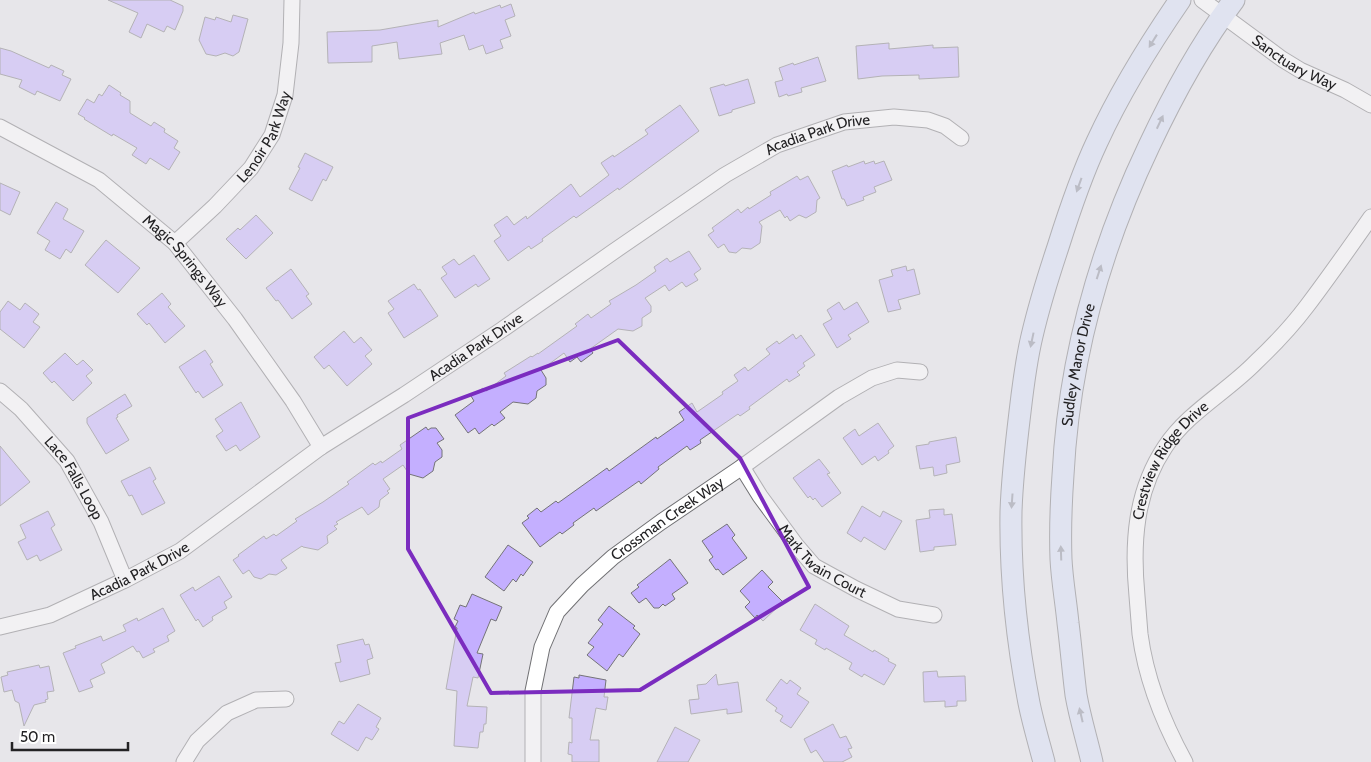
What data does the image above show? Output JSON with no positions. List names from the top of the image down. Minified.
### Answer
{"streets":{"main road":["Sudley Manor Drive"],"street":["Sanctuary Way","Lenoir Park Way","Acadia Park Drive","Magic Springs Way","Crestview Ridge Drive","Lace Falls Loop","Crossman Creek Way","Mark Twain Court"]},"crossings":[["Sanctuary Way","Sudley Manor Drive"],["Lenoir Park Way","Magic Springs Way"],["Acadia Park Drive","Magic Springs Way"],["Acadia Park Drive","Lace Falls Loop"],["Crossman Creek Way","Mark Twain Court"]],"scale_bar":"50 m"}
